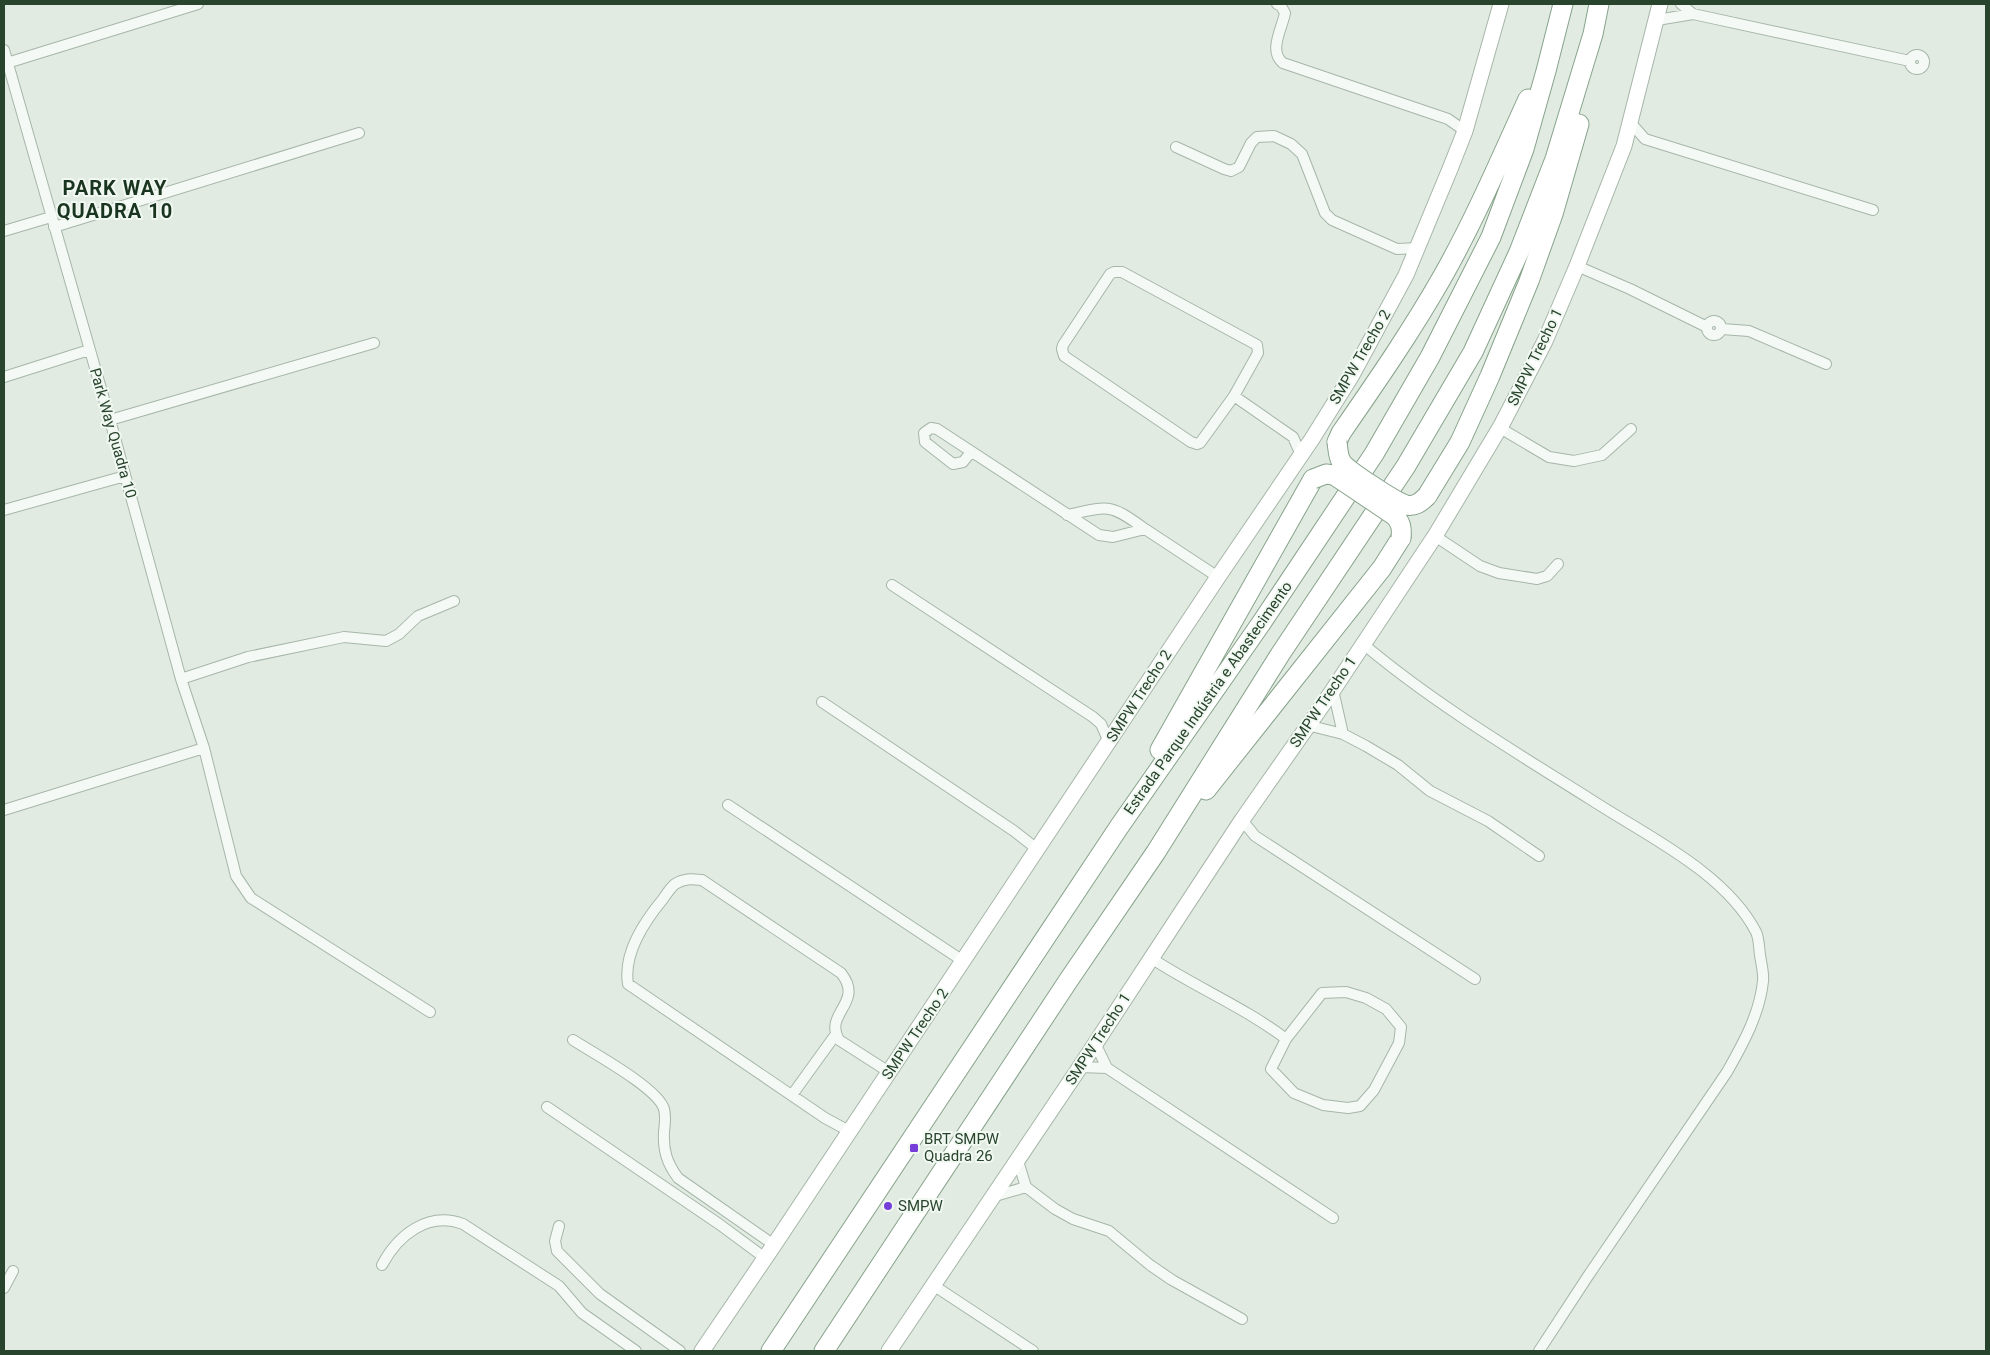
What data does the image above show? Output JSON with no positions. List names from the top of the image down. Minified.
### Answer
{"streets":{"highway":["Estrada Parque Indústria e Abastecimento"],"street":["SMPW Trecho 2","SMPW Trecho 1","Park Way Quadra 10"]},"districts":["PARK WAY QUADRA 10"],"places":{"transit":["BRT SMPW Quadra 26"],"other":["SMPW"]}}
